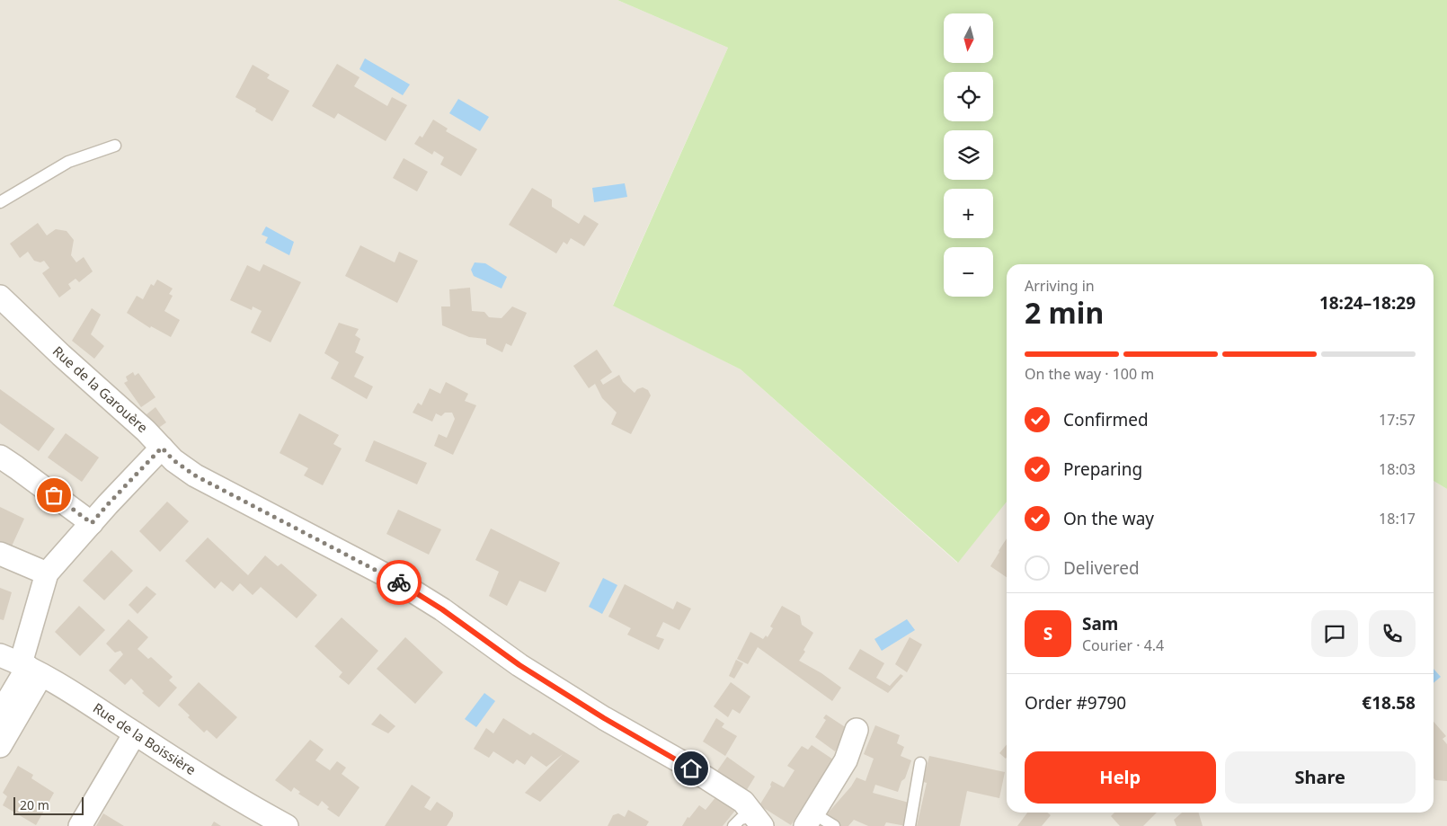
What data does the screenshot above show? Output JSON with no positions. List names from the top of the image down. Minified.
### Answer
{"streets":{"street":["Rue de la Garouère","Rue de la Boissière"]},"scale_bar":"20 m","north":"bottom","page":{"map_buttons":["+","−"],"heading":["2 min","Arriving in","18:24–18:29"],"panel":["Sam","Courier · 4.4","Order #9790","€18.58"],"bar":"On the way · 100 m","list":[["Confirmed","17:57"],["Preparing","18:03"],["On the way","18:17"],"Delivered"],"round":"S","buttons":["Help","Share"],"scale":"20 m"}}
